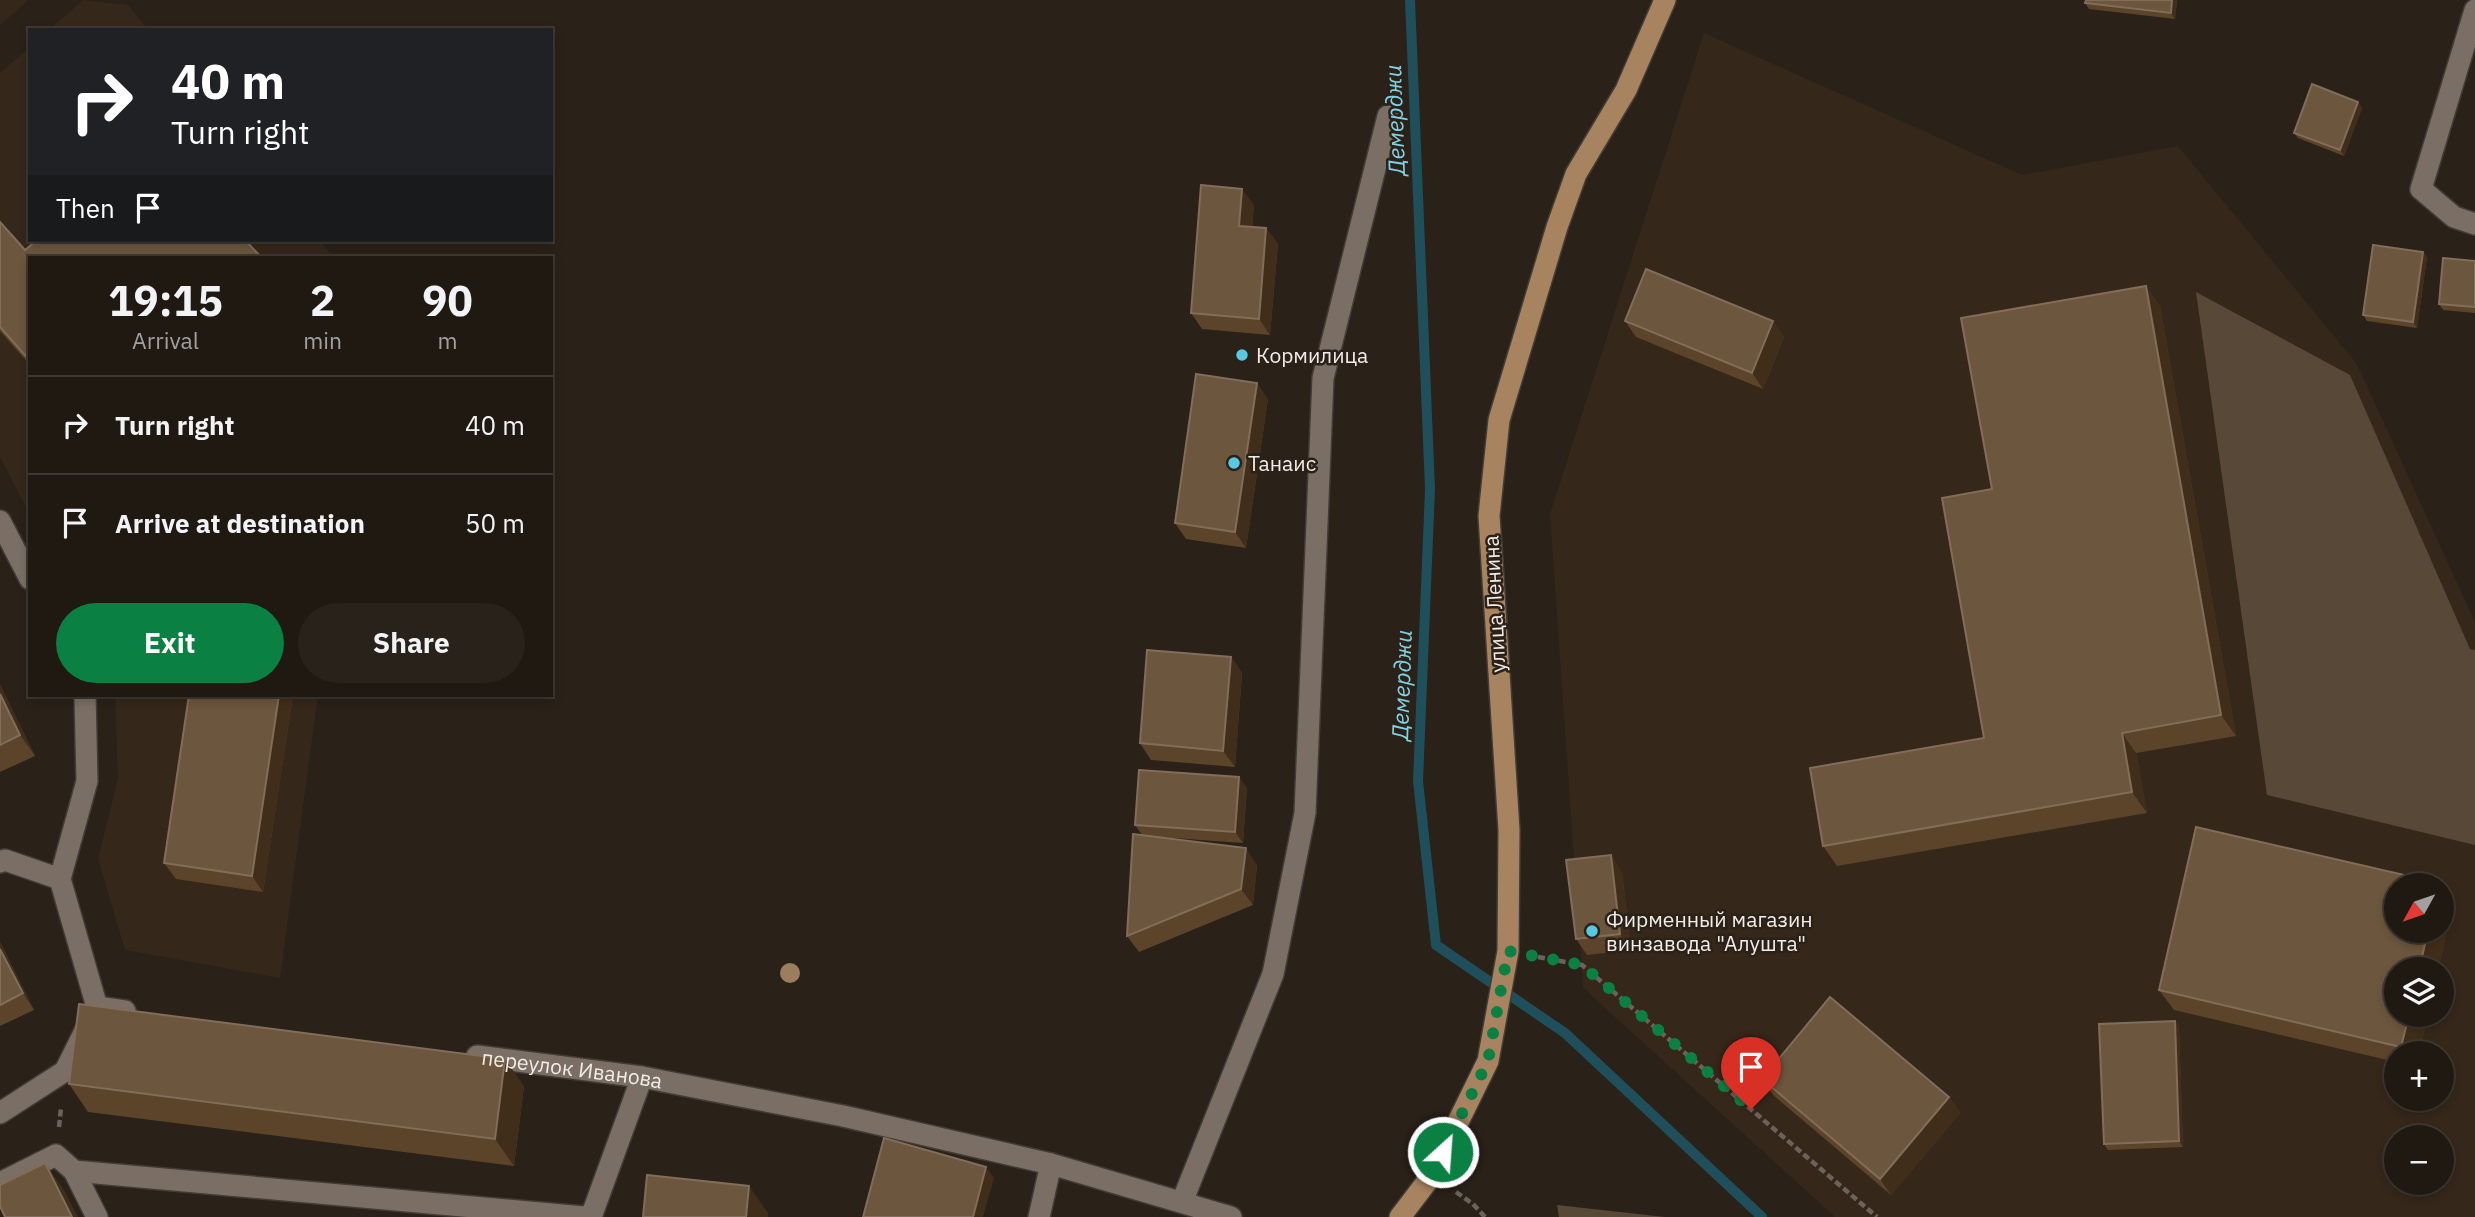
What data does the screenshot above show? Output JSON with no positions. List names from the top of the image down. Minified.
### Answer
{"streets":{"main road":["улица Ленина"],"street":["переулок Иванова"]},"water":["Демерджи"],"places":["Кормилица","Танаис","Фирменный магазин винзавода \"Алушта\""],"north":"bottom left","page":{"turn":["40 m","Turn right"],"then":"Then","eta":["19:15","Arrival","2","min","90","m"],"list":[{"name":"Turn right","value":"40 m"},{"name":"Arrive at destination","value":"50 m"}],"buttons":["Exit","Share"],"map_buttons":["+","−"]}}
